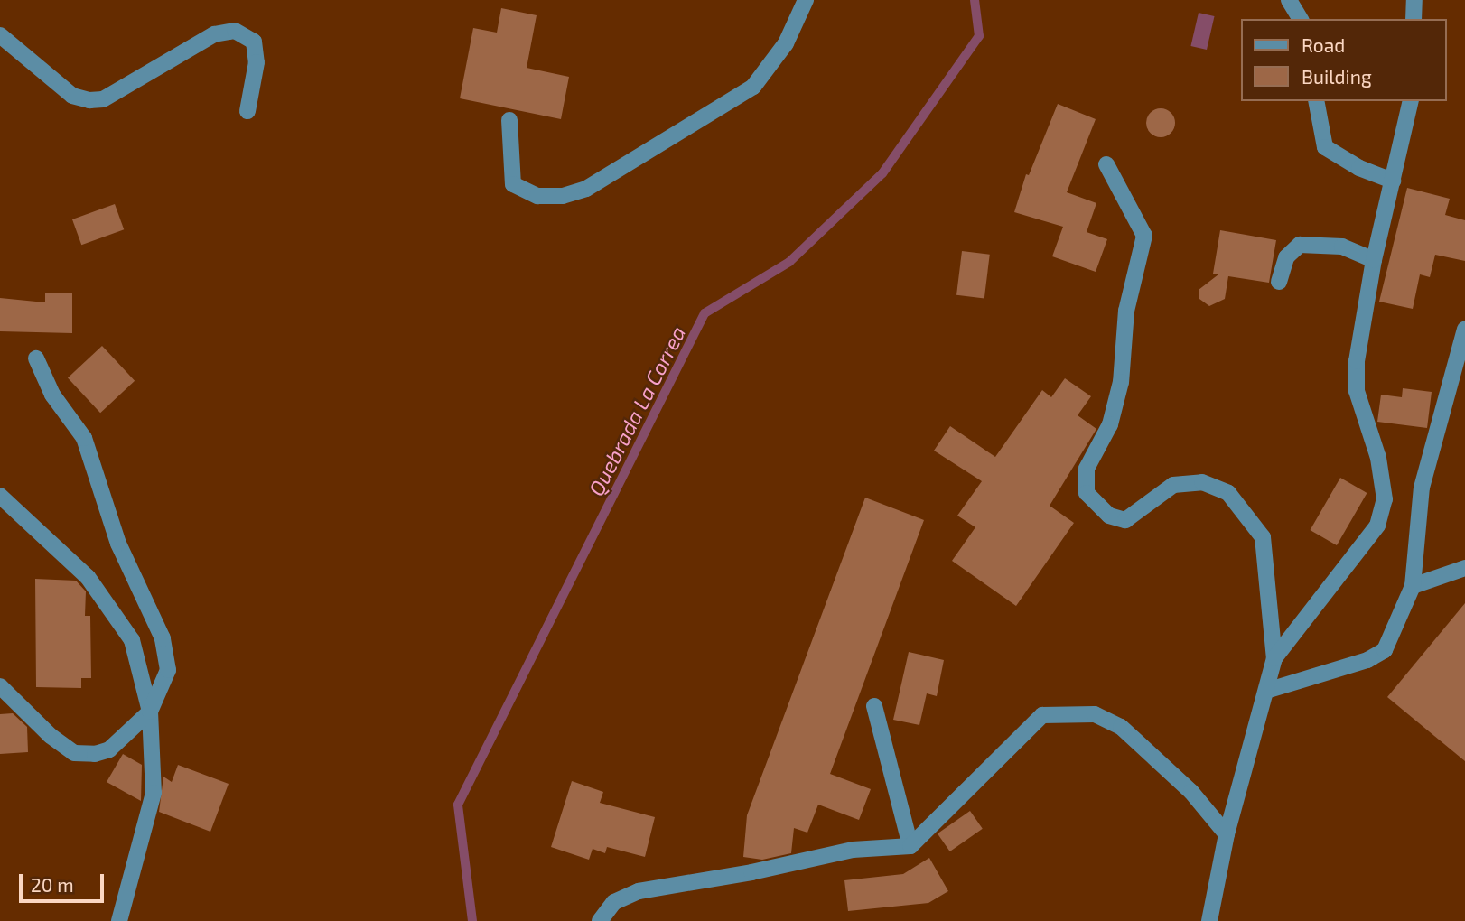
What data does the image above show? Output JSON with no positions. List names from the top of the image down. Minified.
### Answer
{"water":["Quebrada La Correa"],"legend":["Road","Building"],"scale_bar":"20 m"}
